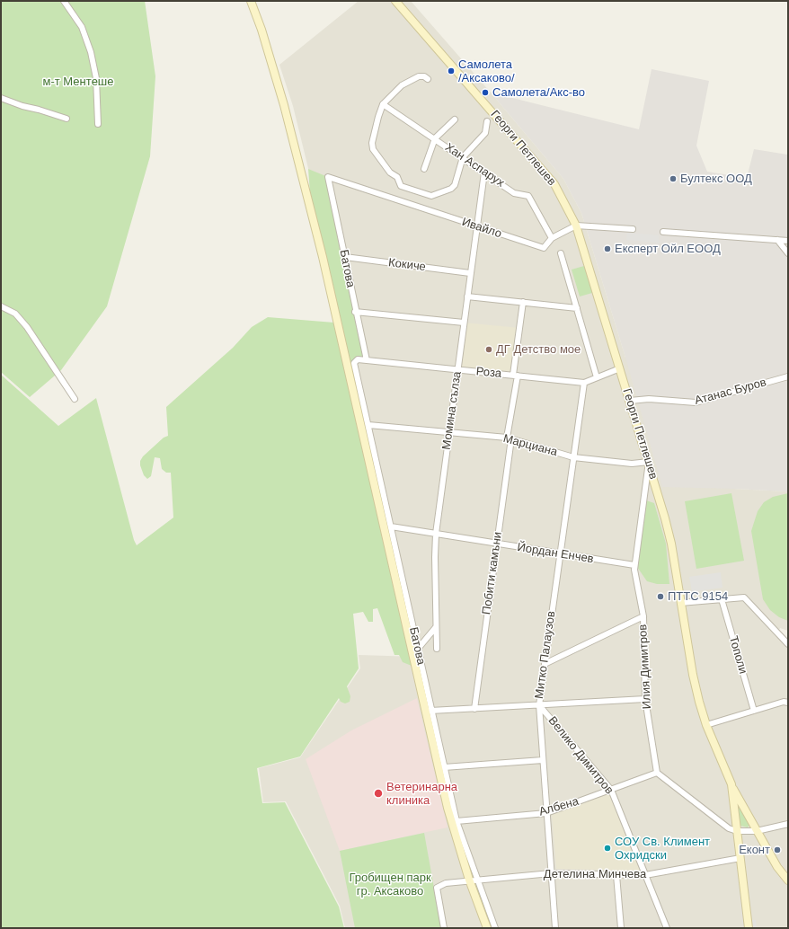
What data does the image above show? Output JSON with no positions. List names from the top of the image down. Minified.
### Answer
{"streets":{"main road":["Георги Петлешев"],"street":["Хан Аспарух","Ивайло","Кокиче","Батова","Роза","Атанас Буров","Момина сълза","Марциана","Йордан Енчев","Побити камъни","Митко Палаузов","Тополи","Илия Димитров","Велико Димитров","Албена","Детелина Минчева"]},"crossings":[["Георги Петлешев","Ивайло"],["Георги Петлешев","Роза"],["Георги Петлешев","Атанас Буров"],["Георги Петлешев","Марциана"],["Георги Петлешев","Илия Димитров"],["Георги Петлешев","Детелина Минчева"],["Хан Аспарух","Ивайло"],["Хан Аспарух","Момина сълза"],["Ивайло","Батова"],["Ивайло","Момина сълза"],["Кокиче","Батова"],["Кокиче","Момина сълза"],["Батова","Роза"],["Батова","Марциана"],["Батова","Йордан Енчев"],["Батова","Албена"],["Батова","Детелина Минчева"],["Роза","Момина сълза"],["Роза","Побити камъни"],["Роза","Митко Палаузов"],["Момина сълза","Марциана"],["Момина сълза","Йордан Енчев"],["Марциана","Побити камъни"],["Марциана","Митко Палаузов"],["Марциана","Илия Димитров"],["Йордан Енчев","Побити камъни"],["Йордан Енчев","Митко Палаузов"],["Йордан Енчев","Илия Димитров"],["Митко Палаузов","Велико Димитров"],["Митко Палаузов","Албена"],["Митко Палаузов","Детелина Минчева"],["Илия Димитров","Албена"],["Велико Димитров","Албена"],["Велико Димитров","Детелина Минчева"]],"parks":["м-т Ментeше","Гробищен парк гр. Аксаково"],"places":["Самолета /Аксаково/","Самолета/Акс-во","Бултекс ООД","Експерт Ойл ЕООД","ДГ Детство мое","ПТТС 9154","Ветеринарна клиника","СОУ Св. Климент Охридски","Еконт"]}
